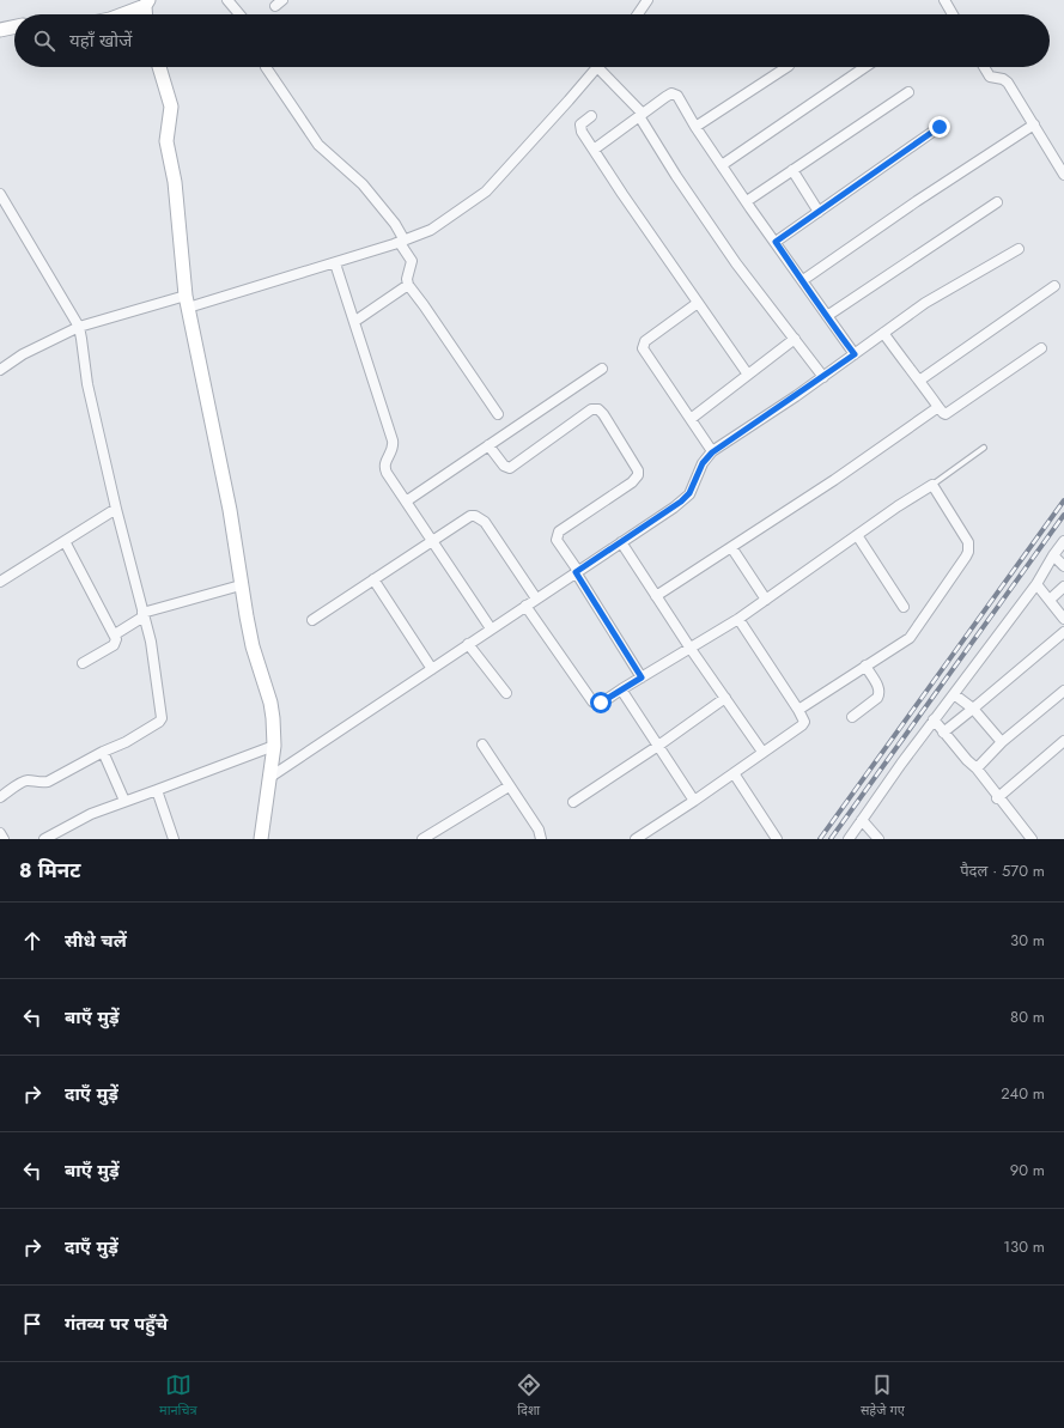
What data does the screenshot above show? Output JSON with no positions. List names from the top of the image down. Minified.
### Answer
{"page":{"search":"यहाँ खोजें","heading":["8 मिनट","पैदल · 570 m"],"list":[["सीधे चलें","30 m"],["बाएँ मुड़ें","80 m"],["दाएँ मुड़ें","240 m"],["बाएँ मुड़ें","90 m"],["दाएँ मुड़ें","130 m"],"गंतव्य पर पहुँचे"],"nav":["मानचित्र","दिशा","सहेजे गए"]}}
